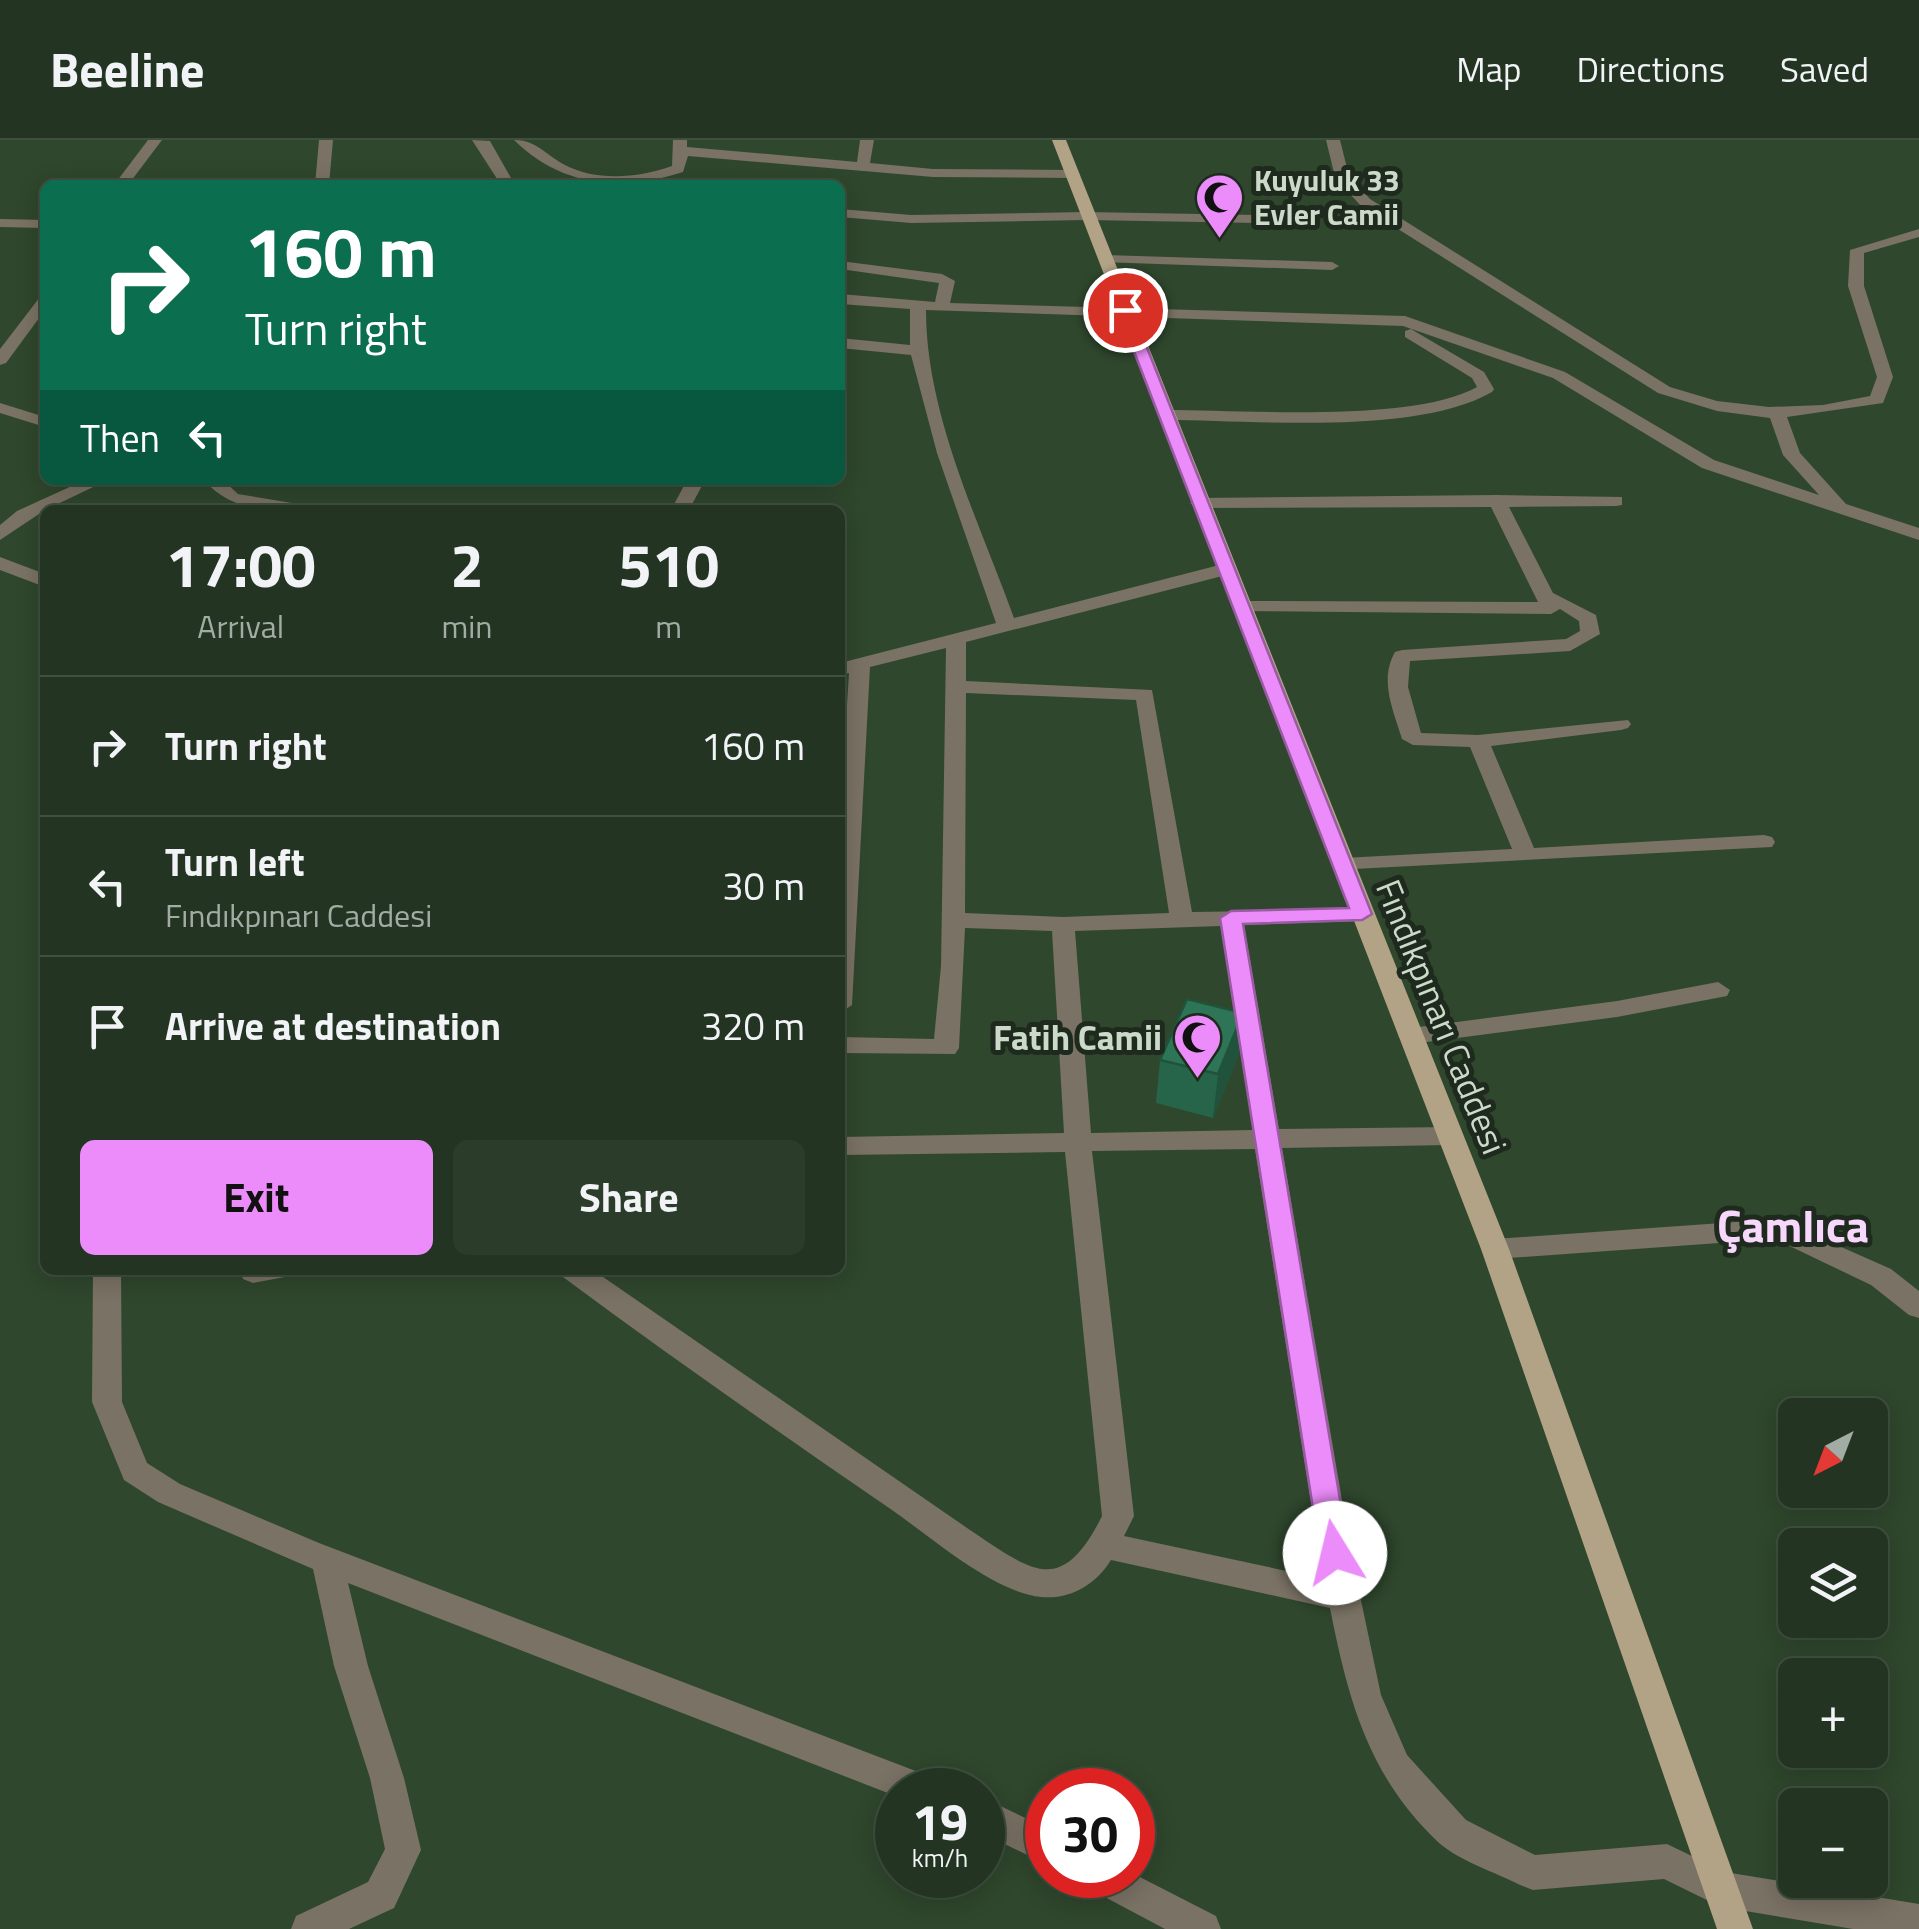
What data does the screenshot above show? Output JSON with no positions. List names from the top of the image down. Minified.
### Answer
{"streets":{"main road":["Fındıkpınarı Caddesi"]},"districts":["Çamlıca"],"places":{"mosque":["Kuyuluk 33 Evler Camii","Fatih Camii"]},"north":"bottom left","page":{"header":"Beeline","nav":["Map","Directions","Saved"],"turn":["160 m","Turn right"],"then":"Then","eta":["17:00","Arrival","2","min","510","m"],"list":[{"name":"Turn right","value":"160 m"},{"name":"Turn left","note":"Fındıkpınarı Caddesi","value":"30 m"},{"name":"Arrive at destination","value":"320 m"}],"buttons":["Exit","Share"],"map_buttons":["+","−"],"speed":"19 km/h","limit":"30"}}
